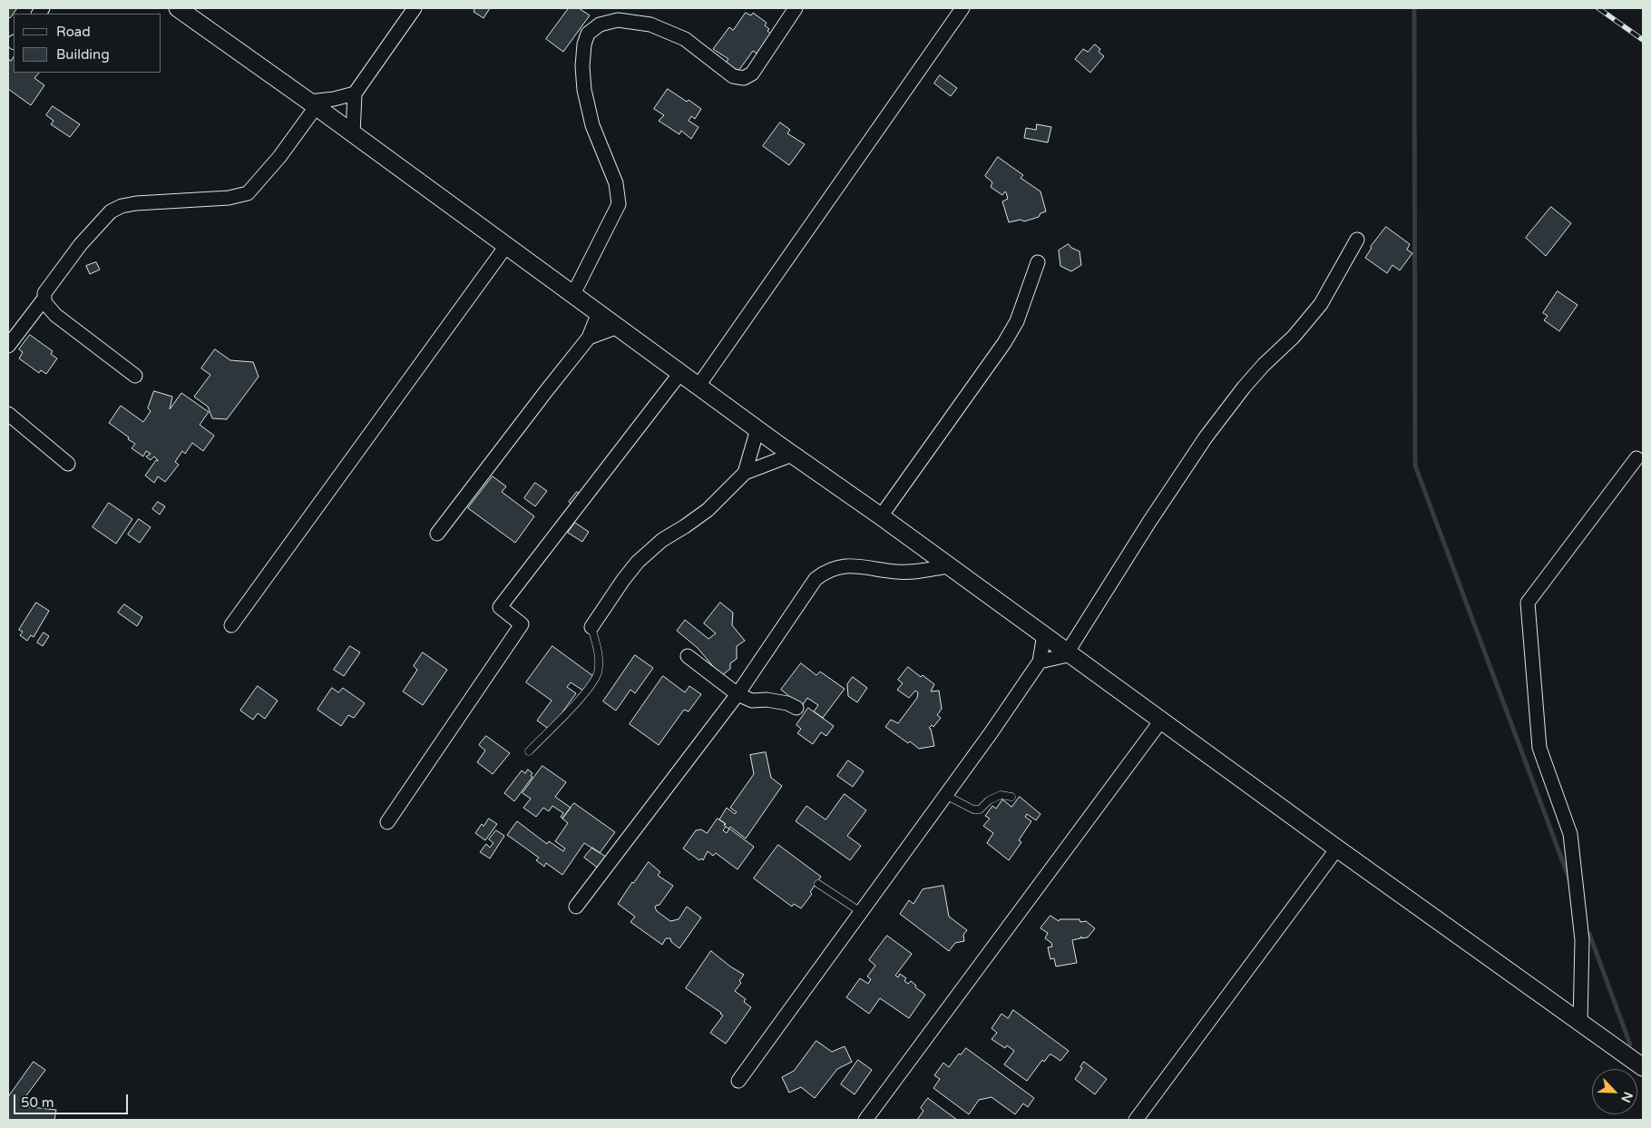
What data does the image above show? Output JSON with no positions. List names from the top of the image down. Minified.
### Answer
{"legend":["Road","Building"],"scale_bar":"50 m","north":"bottom right"}
